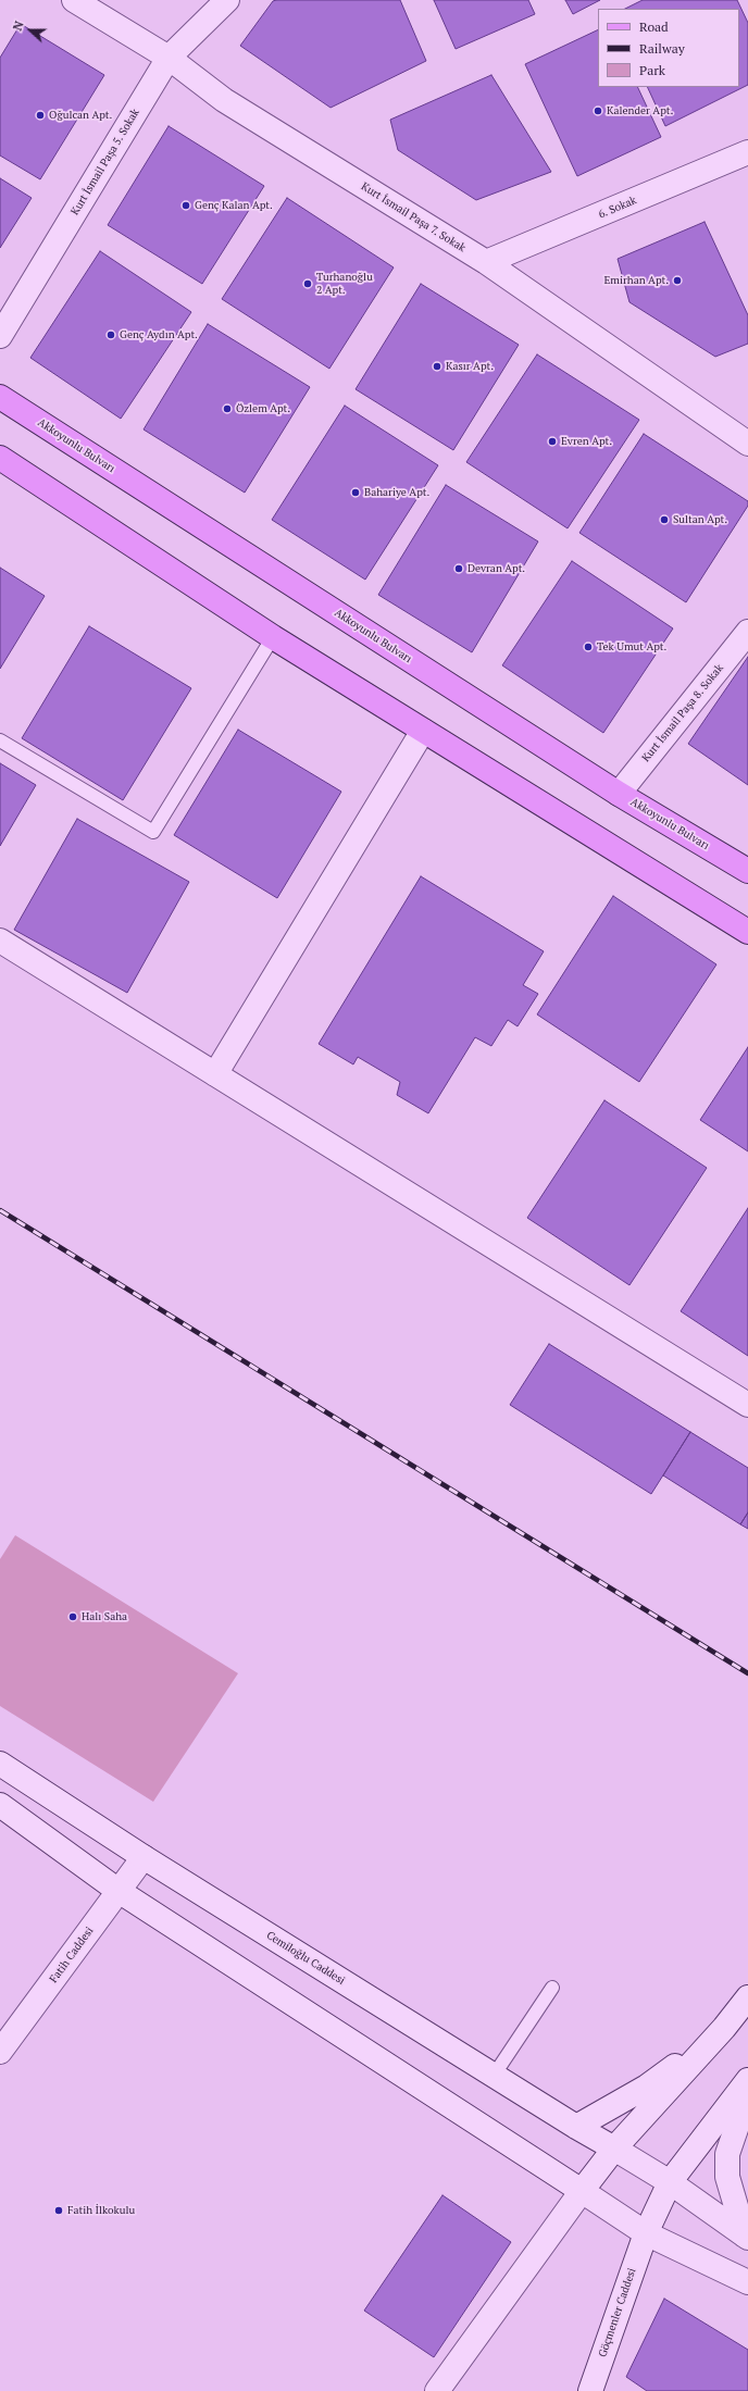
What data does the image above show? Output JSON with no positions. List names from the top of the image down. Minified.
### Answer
{"streets":{"main road":["Akkoyunlu Bulvarı"],"street":["Kurt İsmail Paşa 5. Sokak","6. Sokak","Kurt İsmail Paşa 7. Sokak","Kurt İsmail Paşa 8. Sokak","Fatih Caddesi","Cemiloğlu Caddesi","Göçmenler Caddesi"]},"crossings":[["Kurt İsmail Paşa 5. Sokak","Kurt İsmail Paşa 7. Sokak"],["6. Sokak","Kurt İsmail Paşa 7. Sokak"],["Akkoyunlu Bulvarı","Kurt İsmail Paşa 8. Sokak"],["Fatih Caddesi","Cemiloğlu Caddesi"],["Cemiloğlu Caddesi","Göçmenler Caddesi"]],"places":["Kalender Apt.","Oğulcan Apt.","Genç Kalan Apt.","Emirhan Apt.","Turhanoğlu 2 Apt.","Genç Aydın Apt.","Kasır Apt.","Özlem Apt.","Evren Apt.","Bahariye Apt.","Sultan Apt.","Devran Apt.","Tek Umut Apt.","Halı Saha","Fatih İlkokulu"],"legend":["Road","Railway","Park"],"north":"left"}
